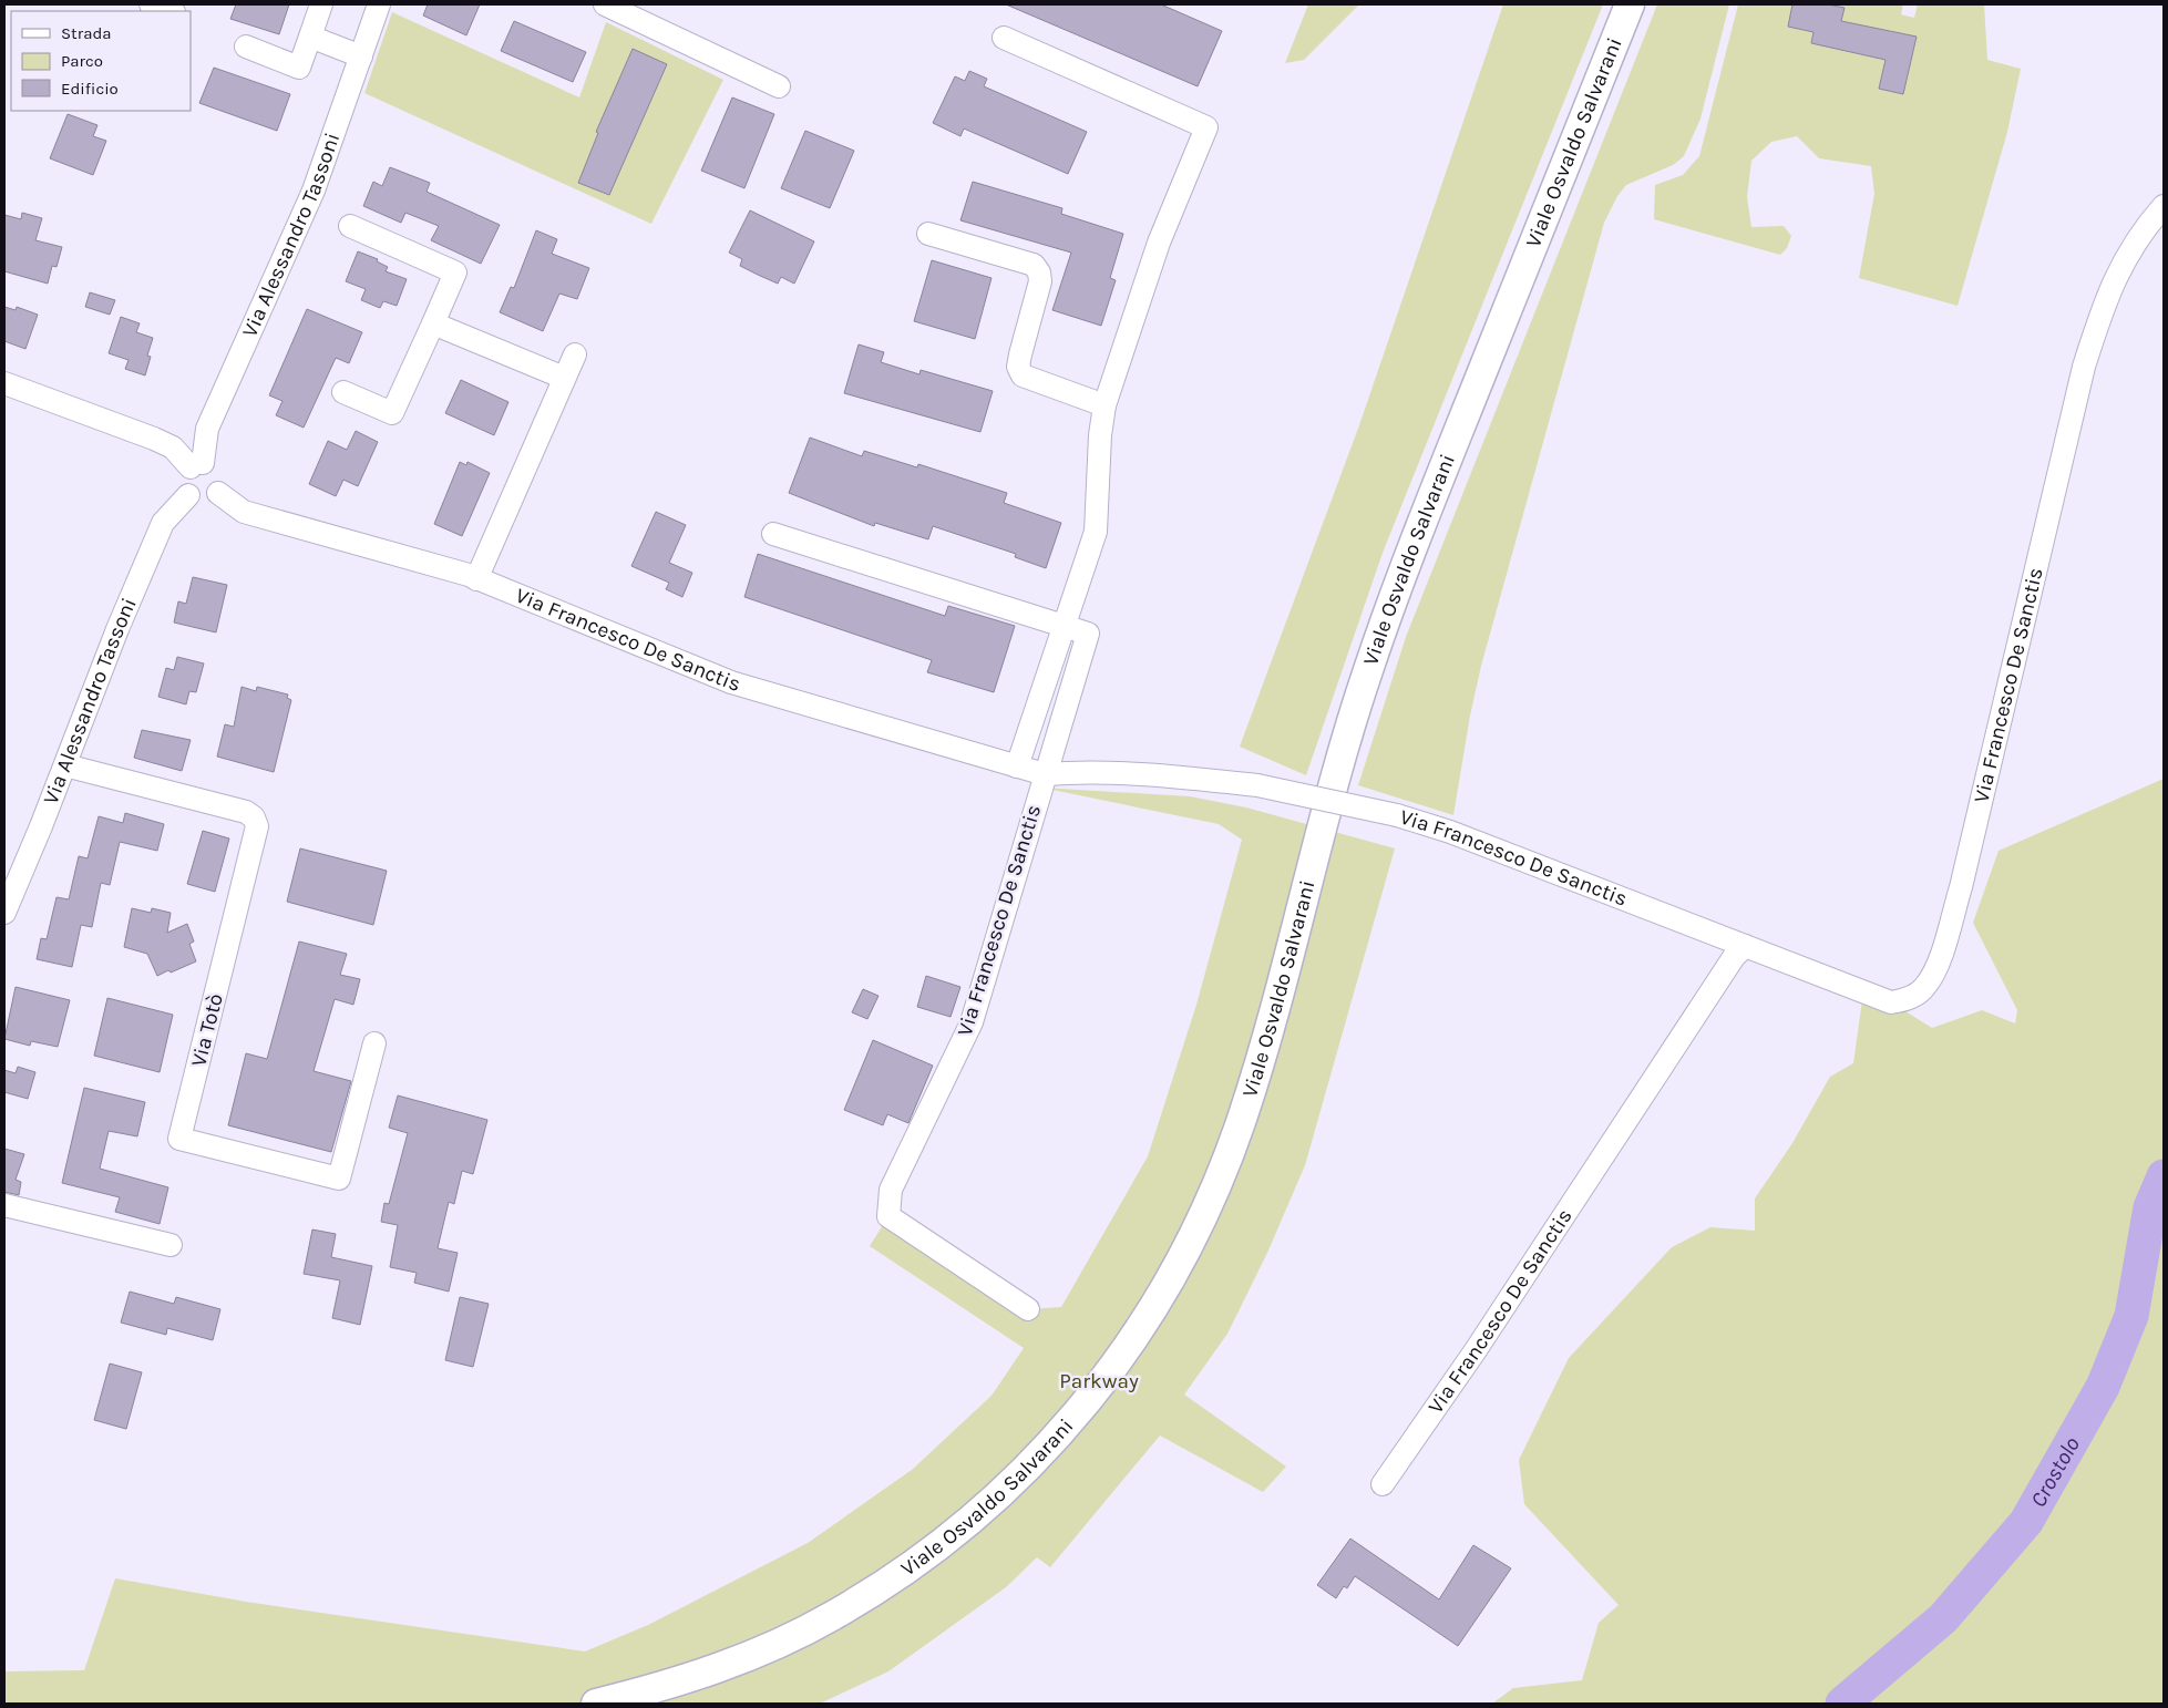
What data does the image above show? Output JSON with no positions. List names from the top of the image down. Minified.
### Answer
{"streets":{"main road":["Viale Osvaldo Salvarani"],"street":["Via Alessandro Tassoni","Via Francesco De Sanctis","Via Totò"]},"crossings":[["Via Alessandro Tassoni","Via Francesco De Sanctis"],["Via Alessandro Tassoni","Via Totò"]],"water":["Crostolo"],"parks":["Parkway"],"legend":["Strada","Parco","Edificio"]}
